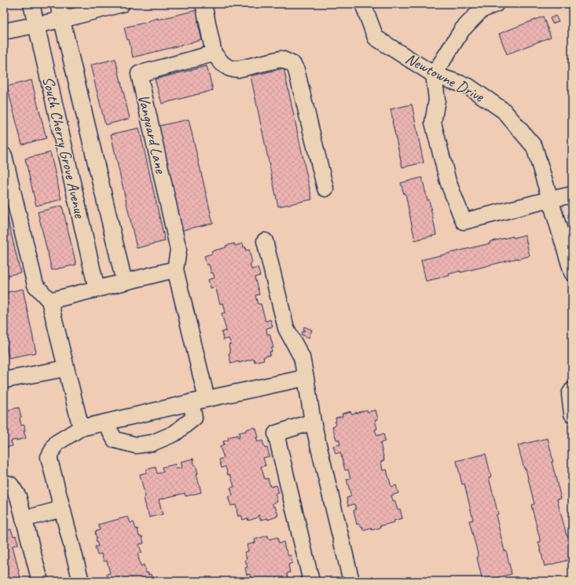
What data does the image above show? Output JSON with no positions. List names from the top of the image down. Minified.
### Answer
{"streets":{"street":["Newtowne Drive","Vanguard Lane","South Cherry Grove Avenue"]}}
